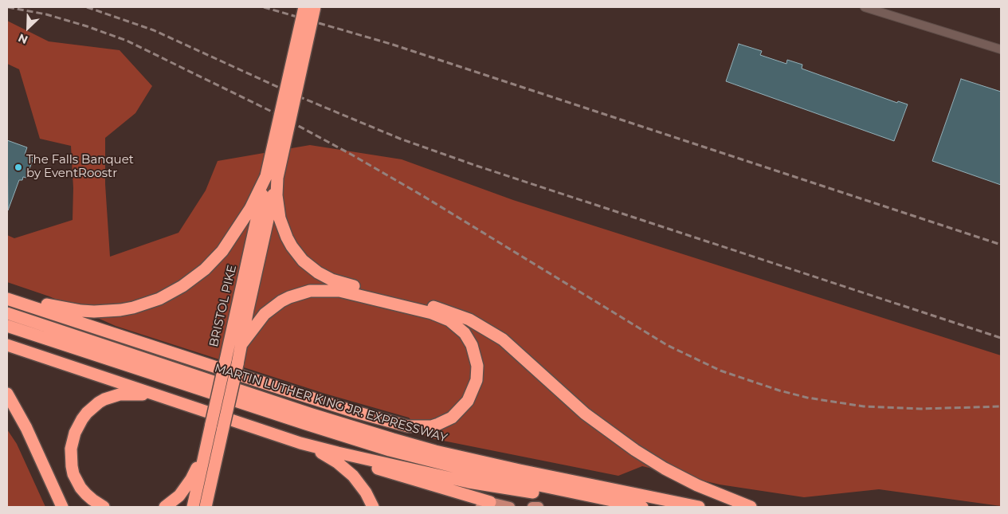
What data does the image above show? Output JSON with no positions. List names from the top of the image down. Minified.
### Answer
{"streets":{"highway":["BRISTOL PIKE","MARTIN LUTHER KING JR. EXPRESSWAY"]},"places":["The Falls Banquet by EventRoostr"],"north":"bottom left"}
